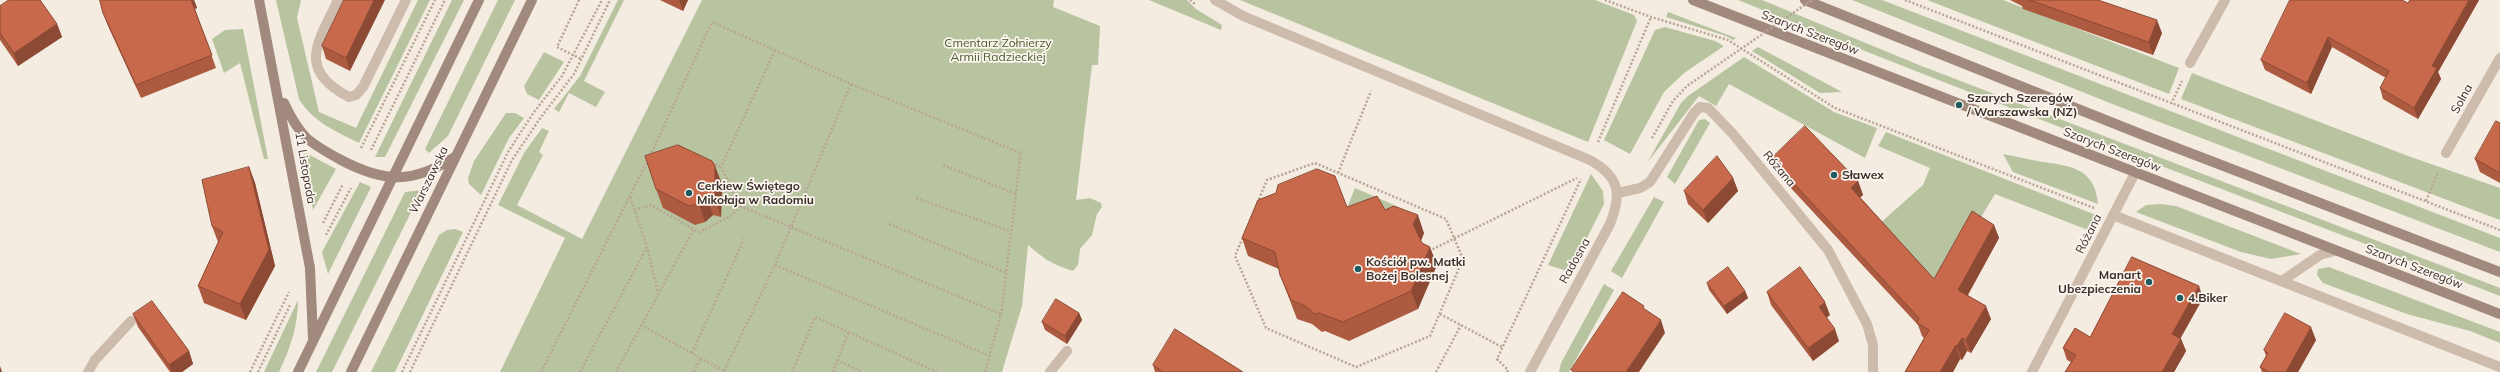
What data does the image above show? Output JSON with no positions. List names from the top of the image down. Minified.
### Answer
{"streets":{"main road":["Szarych Szeregów","11 Listopada","Warszawska"],"street":["Solna","Różana","Radosna"]},"crossings":[["Szarych Szeregów","Różana"],["Różana","Radosna"]],"parks":["Cmentarz Żołnierzy Armii Radzieckiej"],"places":["Szarych Szeregów / Warszawska (NŻ)","Sławex","Cerkiew Świętego Mikołaja w Radomiu","Kościół pw. Matki Bożej Bolesnej","Manart Ubezpieczenia","4.Biker"]}
